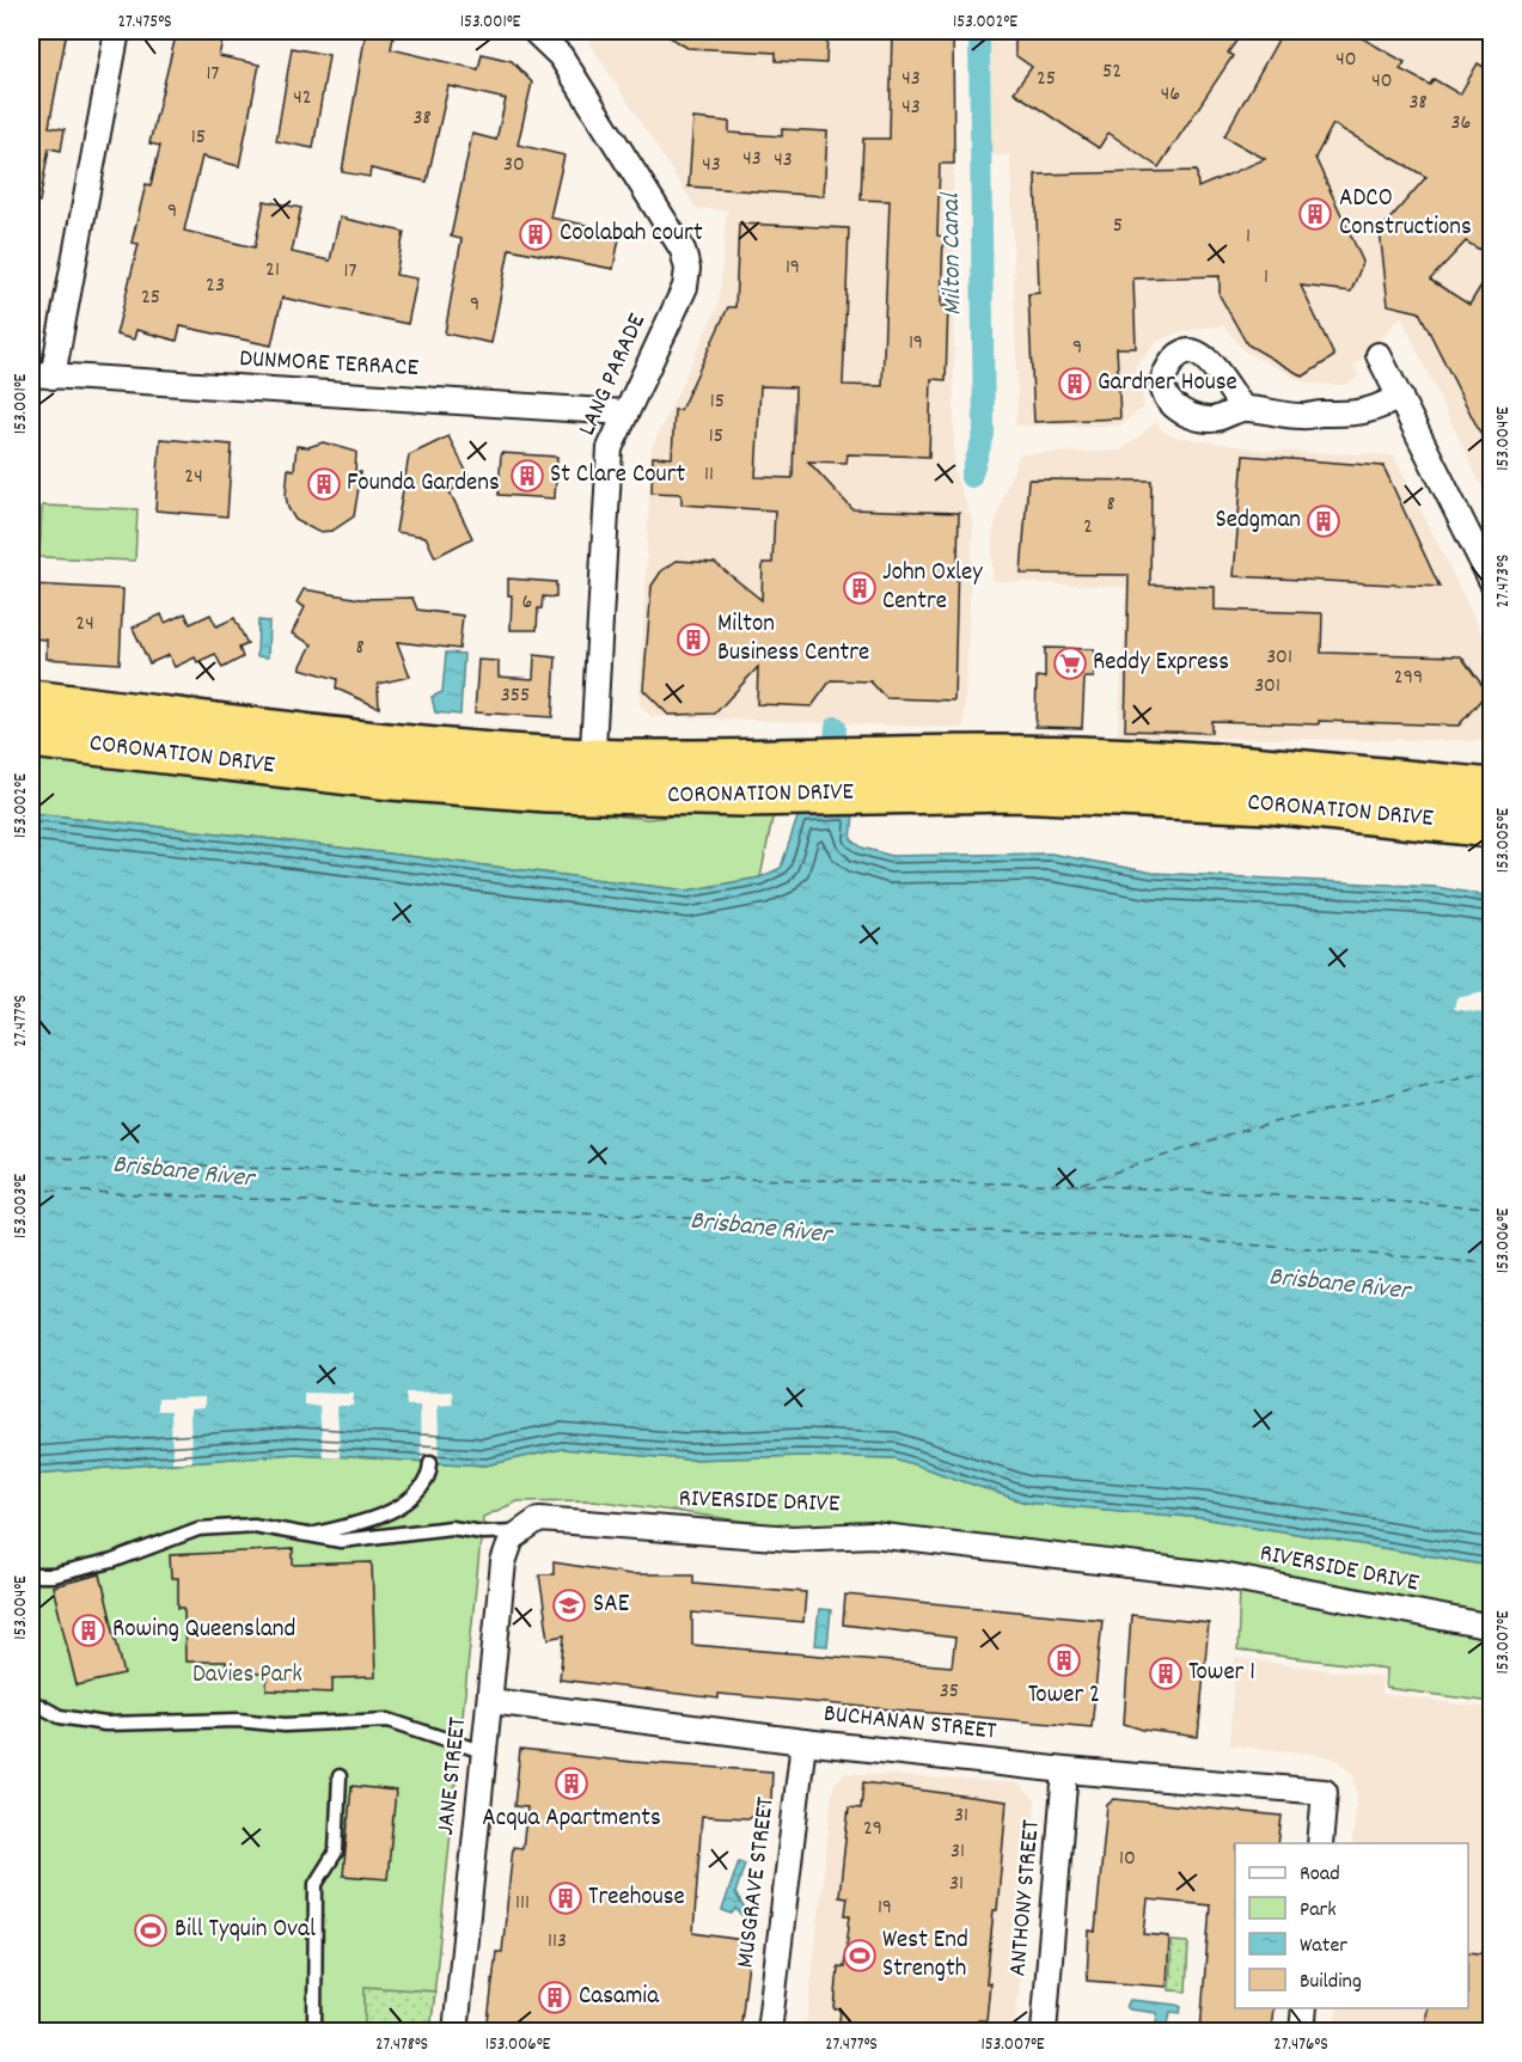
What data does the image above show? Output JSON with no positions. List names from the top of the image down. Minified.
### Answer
{"streets":{"highway":["CORONATION DRIVE"],"street":["DUNMORE TERRACE","LANG PARADE","RIVERSIDE DRIVE","BUCHANAN STREET","JANE STREET","MUSGRAVE STREET","ANTHONY STREET"]},"crossings":[["DUNMORE TERRACE","LANG PARADE"],["LANG PARADE","CORONATION DRIVE"],["RIVERSIDE DRIVE","JANE STREET"],["BUCHANAN STREET","JANE STREET"],["BUCHANAN STREET","MUSGRAVE STREET"],["BUCHANAN STREET","ANTHONY STREET"]],"water":["Milton Canal","Brisbane River"],"parks":["Davies Park"],"places":{"building":["ADCO Constructions","Coolabah court","Gardner House","St Clare Court","Founda Gardens","Sedgman","John Oxley Centre","Milton Business Centre","Rowing Queensland","Tower 2","Tower 1","Acqua Apartments","Treehouse","Casamia"],"supermarket":["Reddy Express"],"school or university":["SAE"],"sports":["Bill Tyquin Oval","West End Strength"]},"house_numbers":["40","52","17","43","25","40","46","42","38","43","38","36","15","43","43","30","43","9","5","1","19","21","17","1","23","25","9","19","9","15","15","11","24","8","2","6","24","8","301","299","301","355","35","31","29","31","10","31","111","19","113"],"legend":["Road","Park","Water","Building"],"coordinates":["27.475°S","153.001°E","153.002°E","153.004°E","27.473°S","153.005°E","27.477°S","153.003°E","153.006°E","153.007°E","27.478°S","27.476°S"]}
